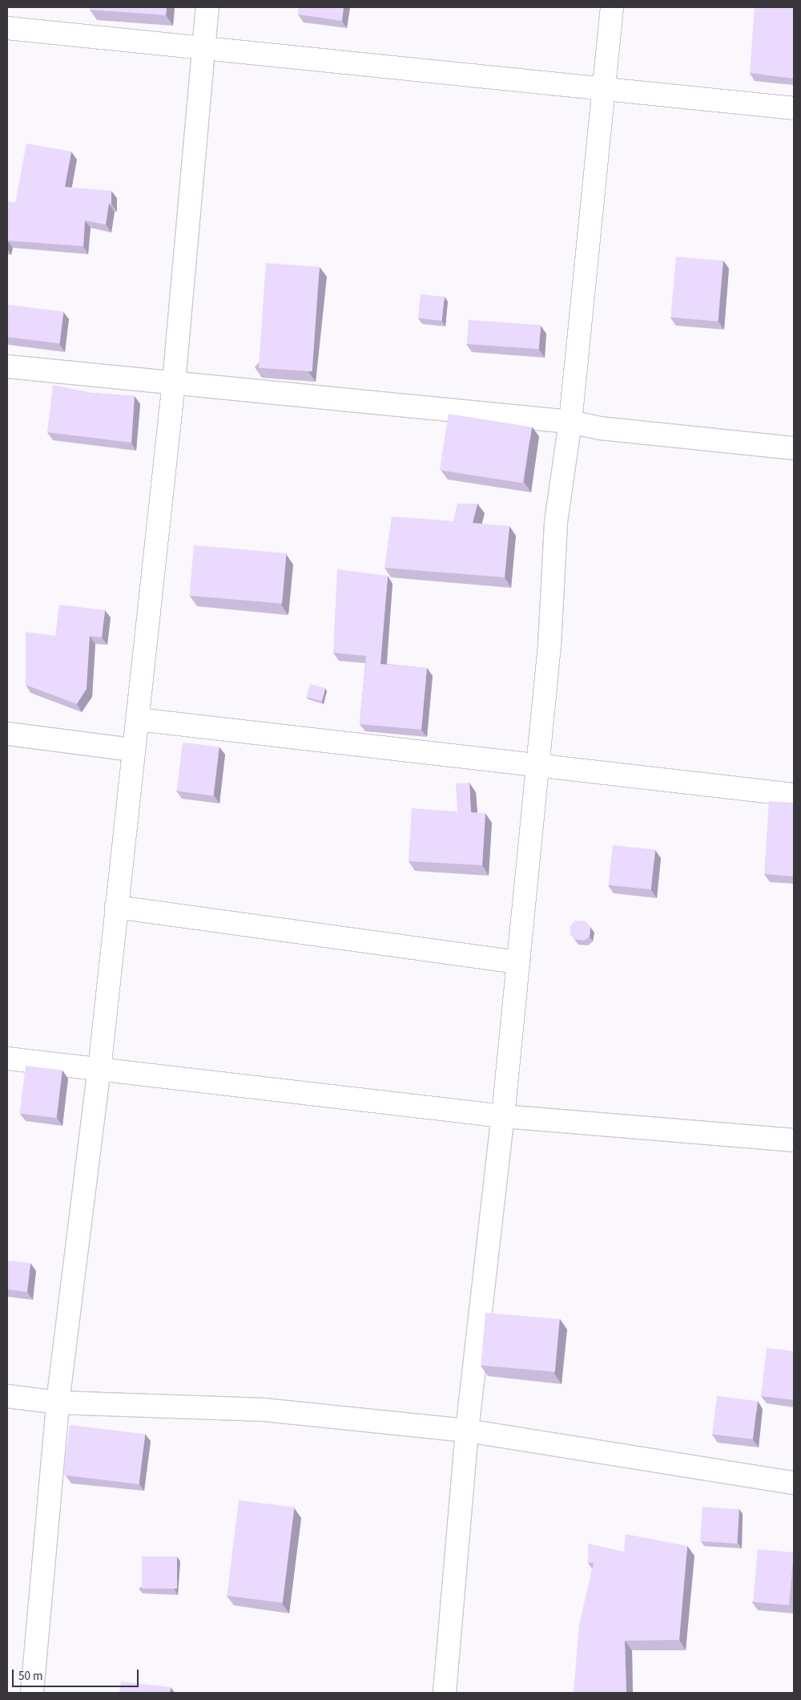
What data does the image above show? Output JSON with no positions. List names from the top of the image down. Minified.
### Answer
{"scale_bar":"50 m"}
